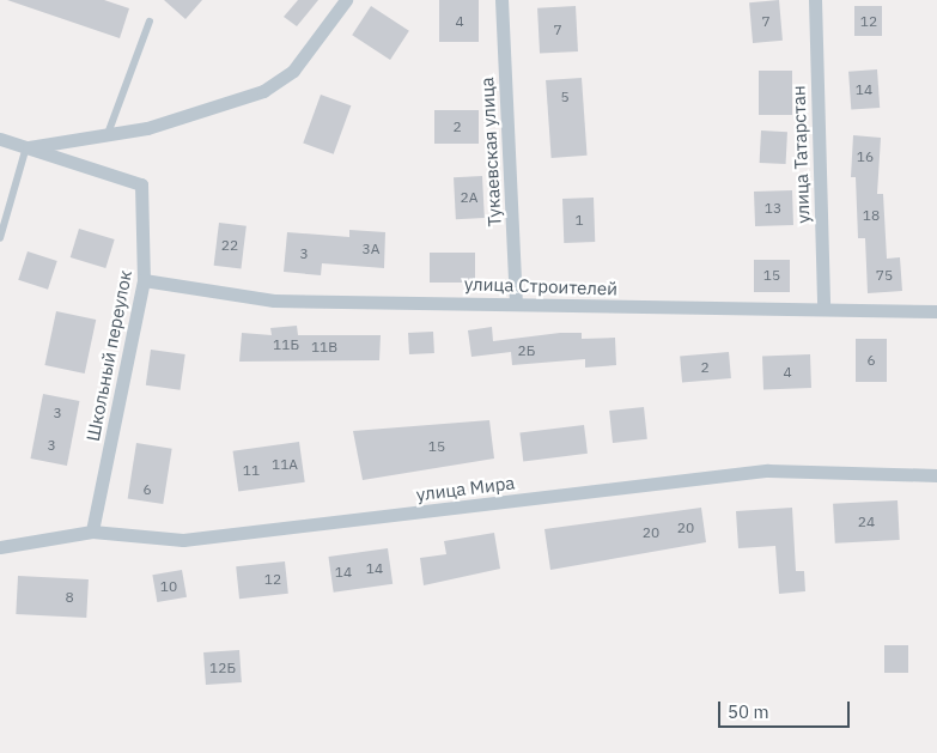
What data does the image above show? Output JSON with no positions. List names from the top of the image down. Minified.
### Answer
{"streets":{"street":["Тукаевская улица","улица Татарстан","улица Строителей","Школьный переулок","улица Мира"]},"crossings":[["Тукаевская улица","улица Строителей"],["улица Татарстан","улица Строителей"],["улица Строителей","Школьный переулок"],["Школьный переулок","улица Мира"]],"house_numbers":["4","7","12","7","14","5","2","16","2А","13","18","1","22","3А","3","15","75","11Б","11В","2Б","6","2","4","3","3","15","11А","11","6","24","20","20","14","14","12","10","8","12Б"],"scale_bar":"50 m"}
